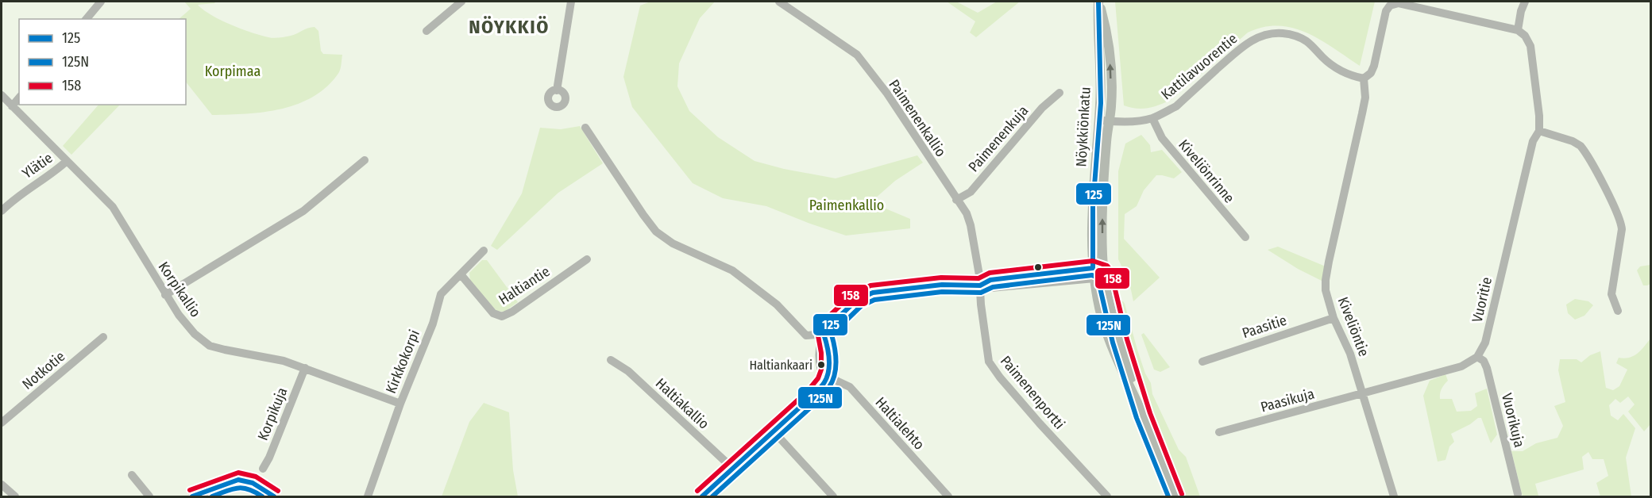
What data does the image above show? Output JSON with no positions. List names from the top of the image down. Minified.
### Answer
{"streets":{"main road":["Nöykkiönkatu"],"street":["Kattilavuorentie","Paimenenkallio","Paimenenkuja","Ylätie","Kiveliönrinne","Haltiantie","Korpikallio","Vuoritie","Paasitie","Kiveliöntie","Kirkkokorpi","Notkotie","Paimenenportti","Paasikuja","Haltiakallio","Korpikuja","Vuorikuja","Haltialehto"]},"crossings":[["Kattilavuorentie","Nöykkiönkatu"],["Kattilavuorentie","Kiveliönrinne"],["Kattilavuorentie","Kiveliöntie"],["Paimenenkallio","Paimenenkuja"],["Paimenenkallio","Paimenenportti"],["Ylätie","Korpikallio"],["Haltiantie","Kirkkokorpi"],["Korpikallio","Kirkkokorpi"],["Korpikallio","Korpikuja"],["Vuoritie","Vuorikuja"],["Paasitie","Kiveliöntie"],["Kiveliöntie","Paasikuja"]],"districts":["NÖYKKIÖ"],"parks":["Korpimaa","Paimenkallio"],"places":["Haltiankaari"],"lines":["transit line 125","transit line 158","transit line 125N"],"legend":["125","125N","158"]}
